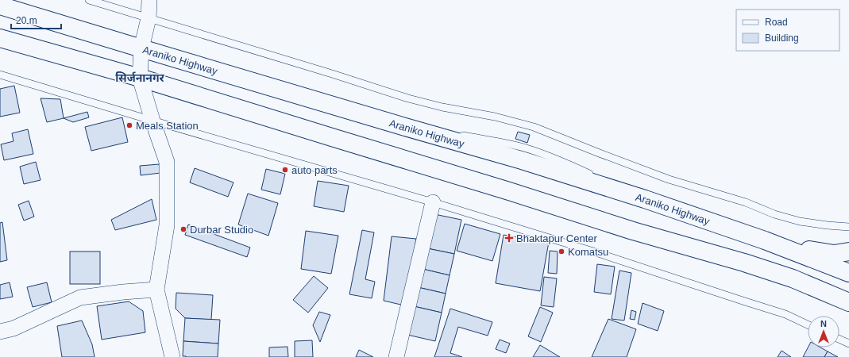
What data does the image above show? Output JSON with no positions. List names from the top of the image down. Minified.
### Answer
{"streets":{"highway":["Araniko Highway"]},"districts":["सिर्जनानगर"],"places":{"other":["Meals Station","auto parts","Durbar Studio","Komatsu"],"health":["Bhaktapur Center"]},"legend":["Road","Building"],"scale_bar":"20 m","north":"top"}
